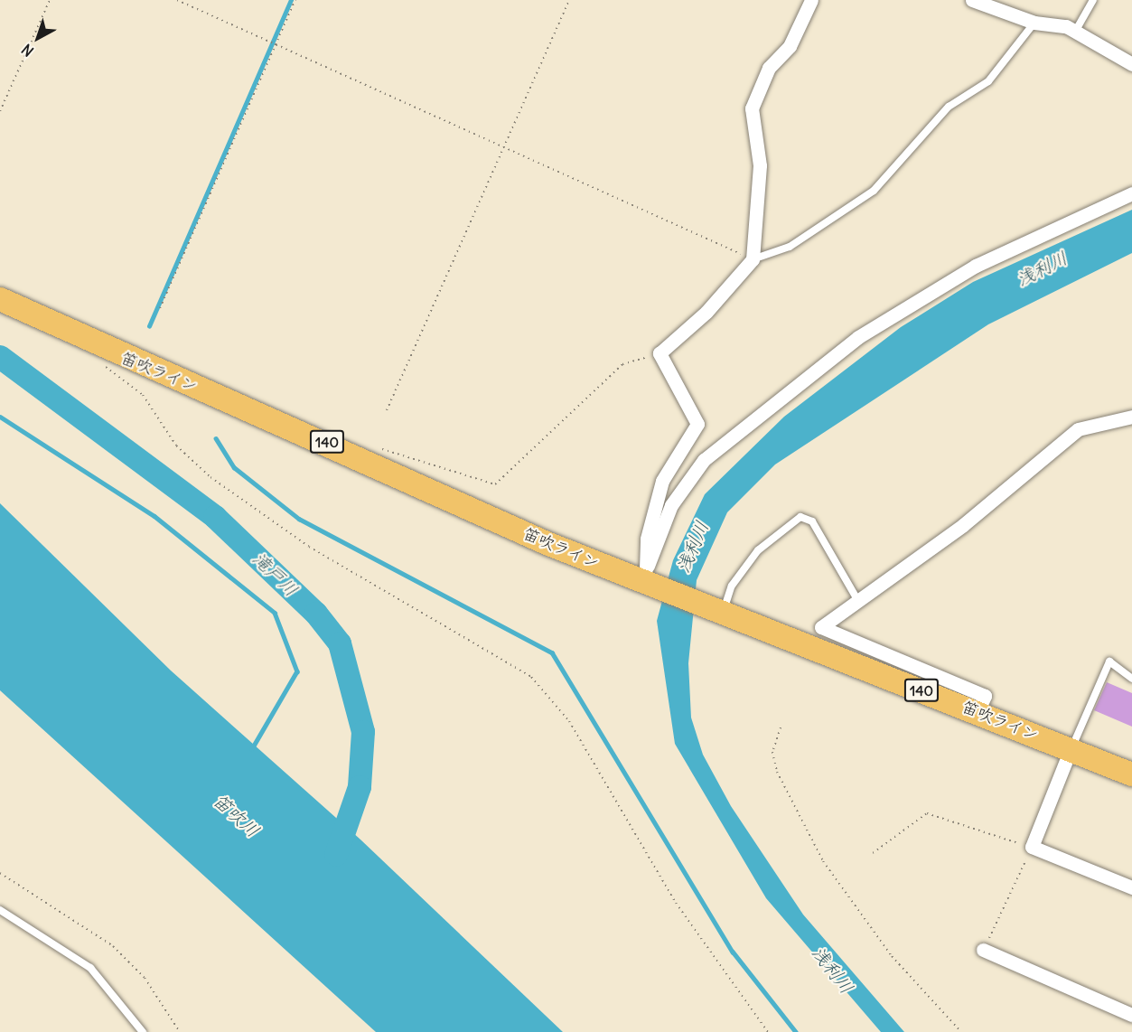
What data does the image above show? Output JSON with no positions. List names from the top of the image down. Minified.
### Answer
{"streets":{"highway":["笛吹ライン","140"]},"water":["浅利川","滝戸川","笛吹川"],"north":"bottom left"}
